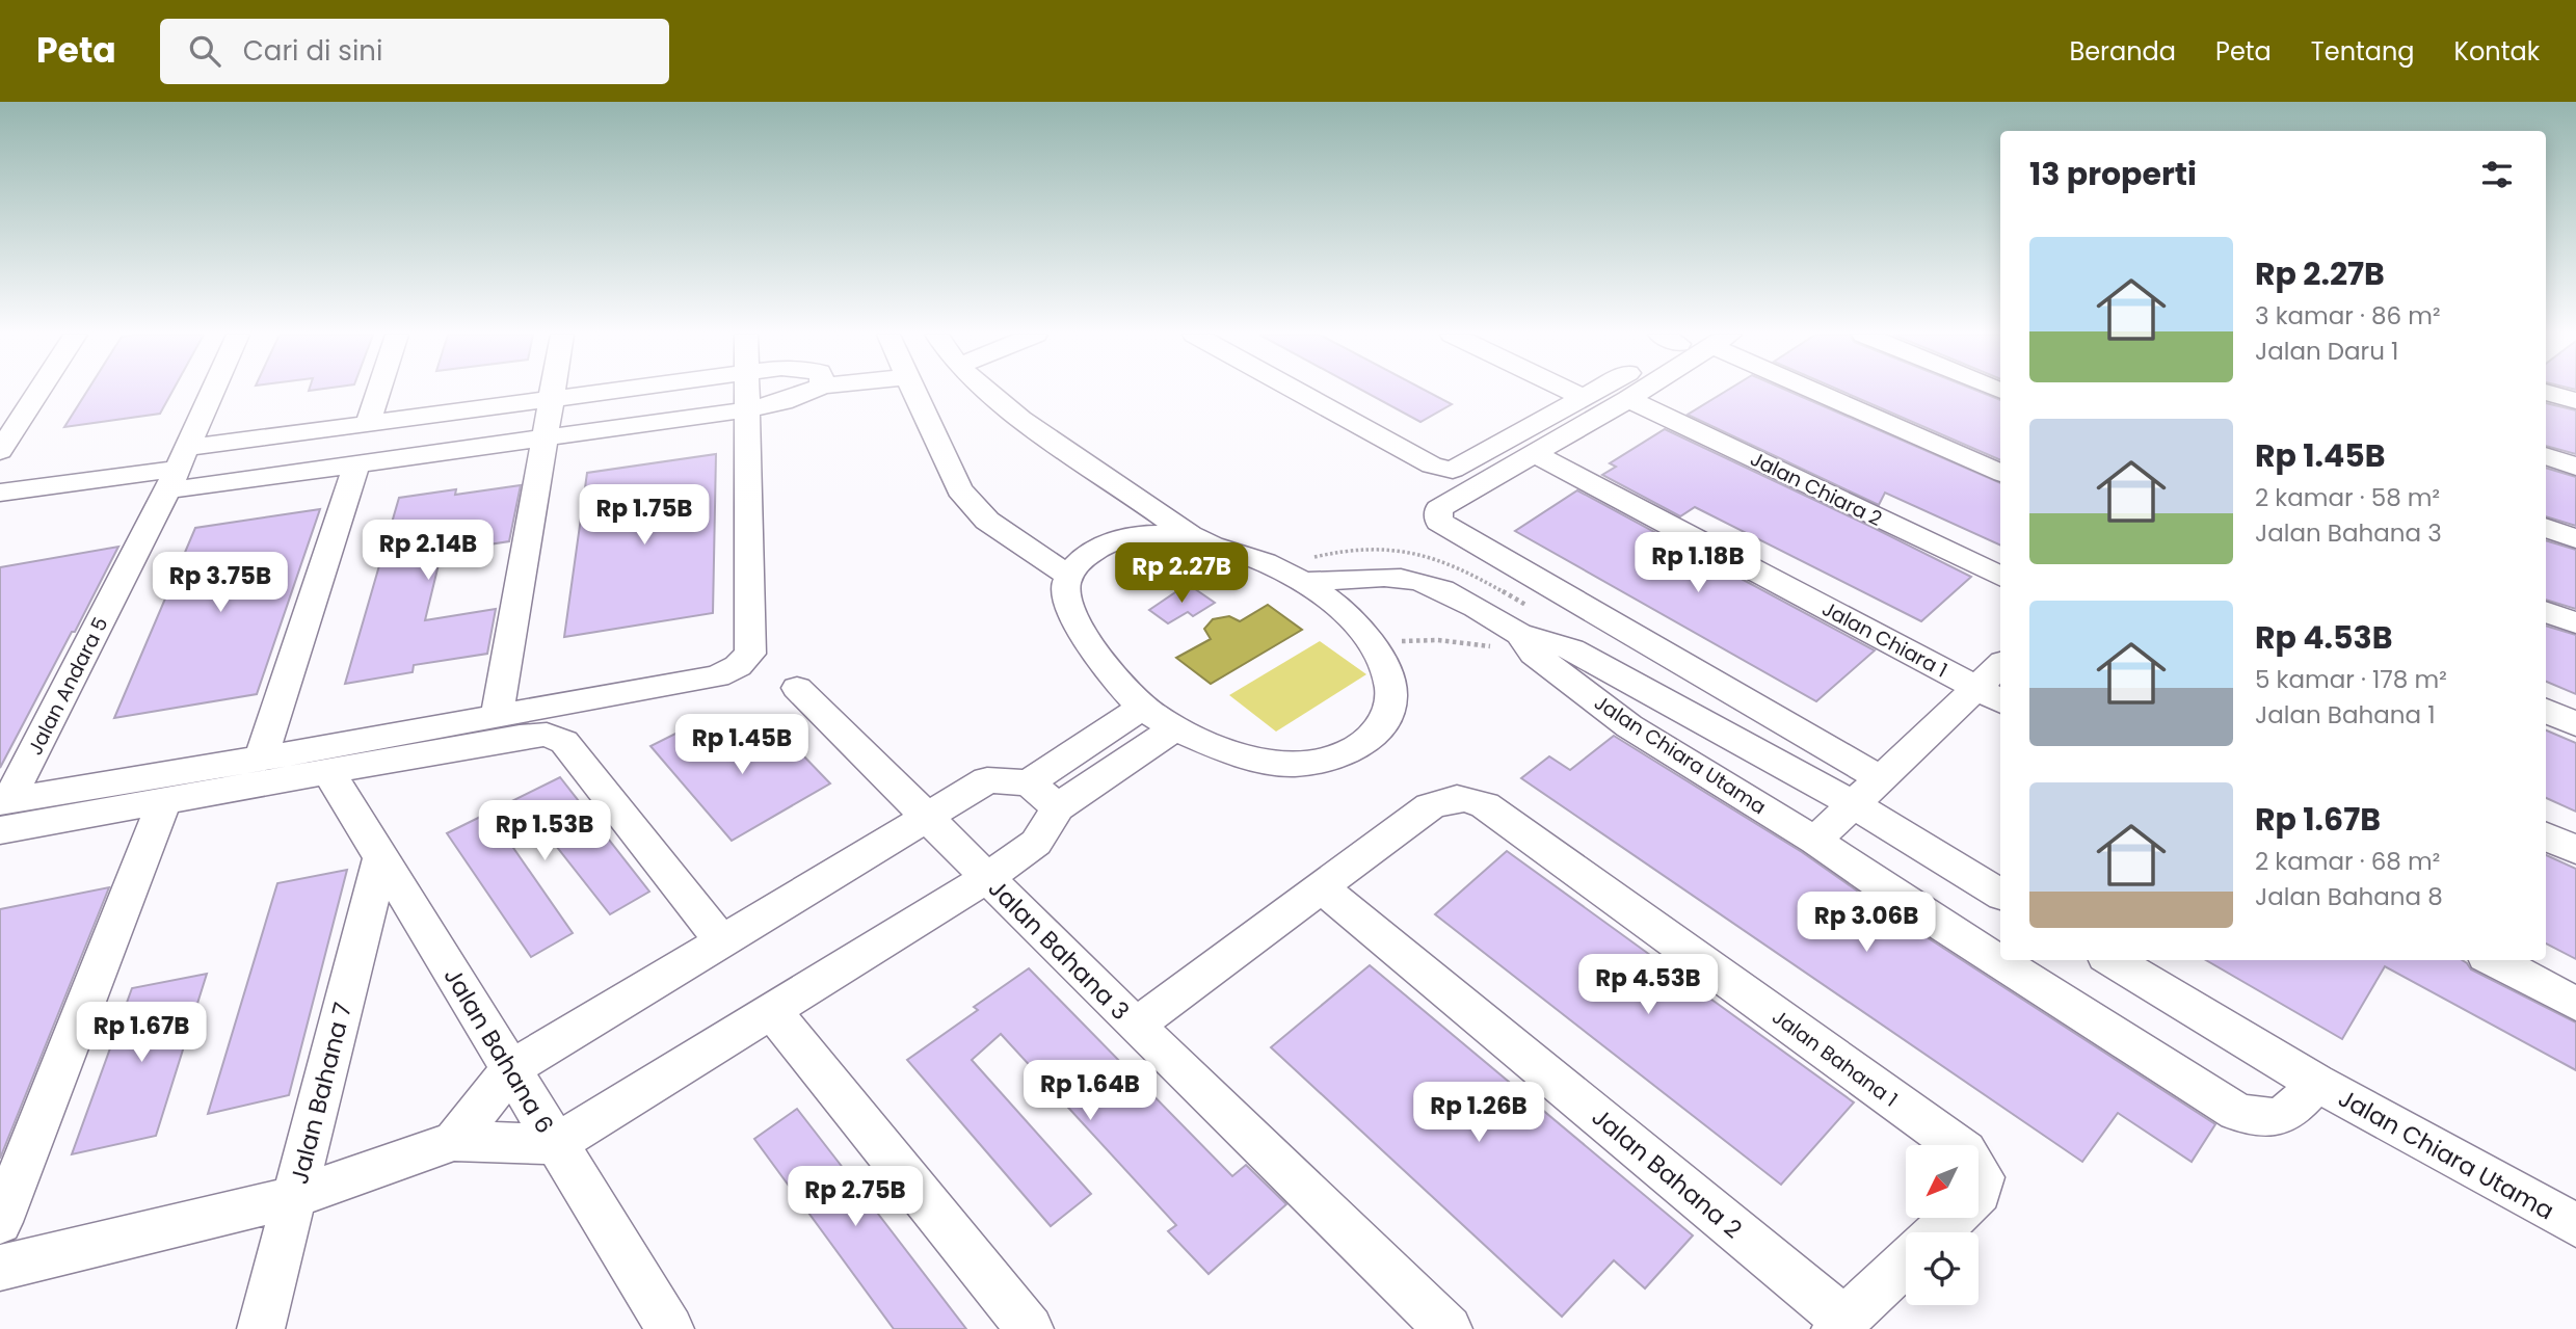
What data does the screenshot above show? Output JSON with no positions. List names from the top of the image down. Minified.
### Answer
{"streets":{"street":["Jalan Chiara 2","Jalan Chiara 1","Jalan Andara 5","Jalan Chiara Utama","Jalan Bahana 3","Jalan Bahana 6","Jalan Bahana 1","Jalan Bahana 7","Jalan Bahana 2"]},"crossings":[["Jalan Bahana 6","Jalan Bahana 7"],["Jalan Bahana 1","Jalan Bahana 2"]],"north":"bottom left","page":{"header":"Peta","search":"Cari di sini","nav":["Beranda","Peta","Tentang","Kontak"],"heading":"13 properti","list":[{"name":"Rp 2.27B","note":"3 kamar · 86 m² · Jalan Daru 1"},{"name":"Rp 1.45B","note":"2 kamar · 58 m² · Jalan Bahana 3"},{"name":"Rp 4.53B","note":"5 kamar · 178 m² · Jalan Bahana 1"},{"name":"Rp 1.67B","note":"2 kamar · 68 m² · Jalan Bahana 8"}],"price":["Rp 1.75B","Rp 2.14B","Rp 1.18B","Rp 2.27B","Rp 3.75B","Rp 1.45B","Rp 1.53B","Rp 3.06B","Rp 4.53B","Rp 1.67B","Rp 1.64B","Rp 1.26B","Rp 2.75B"]}}
